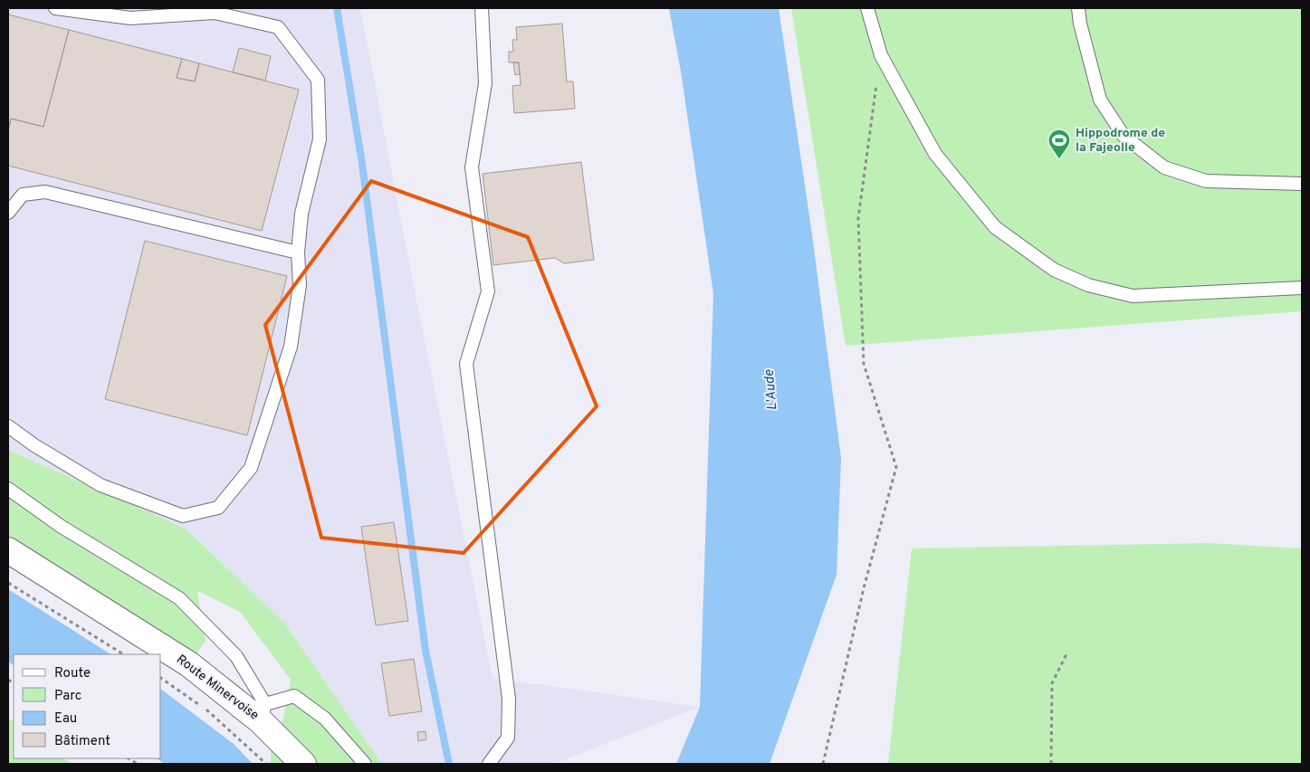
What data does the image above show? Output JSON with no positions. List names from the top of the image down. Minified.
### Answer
{"streets":{"main road":["Route Minervoise"]},"water":["L'Aude"],"places":{"sports":["Hippodrome de la Fajeolle"]},"legend":["Route","Parc","Eau","Bâtiment"]}
